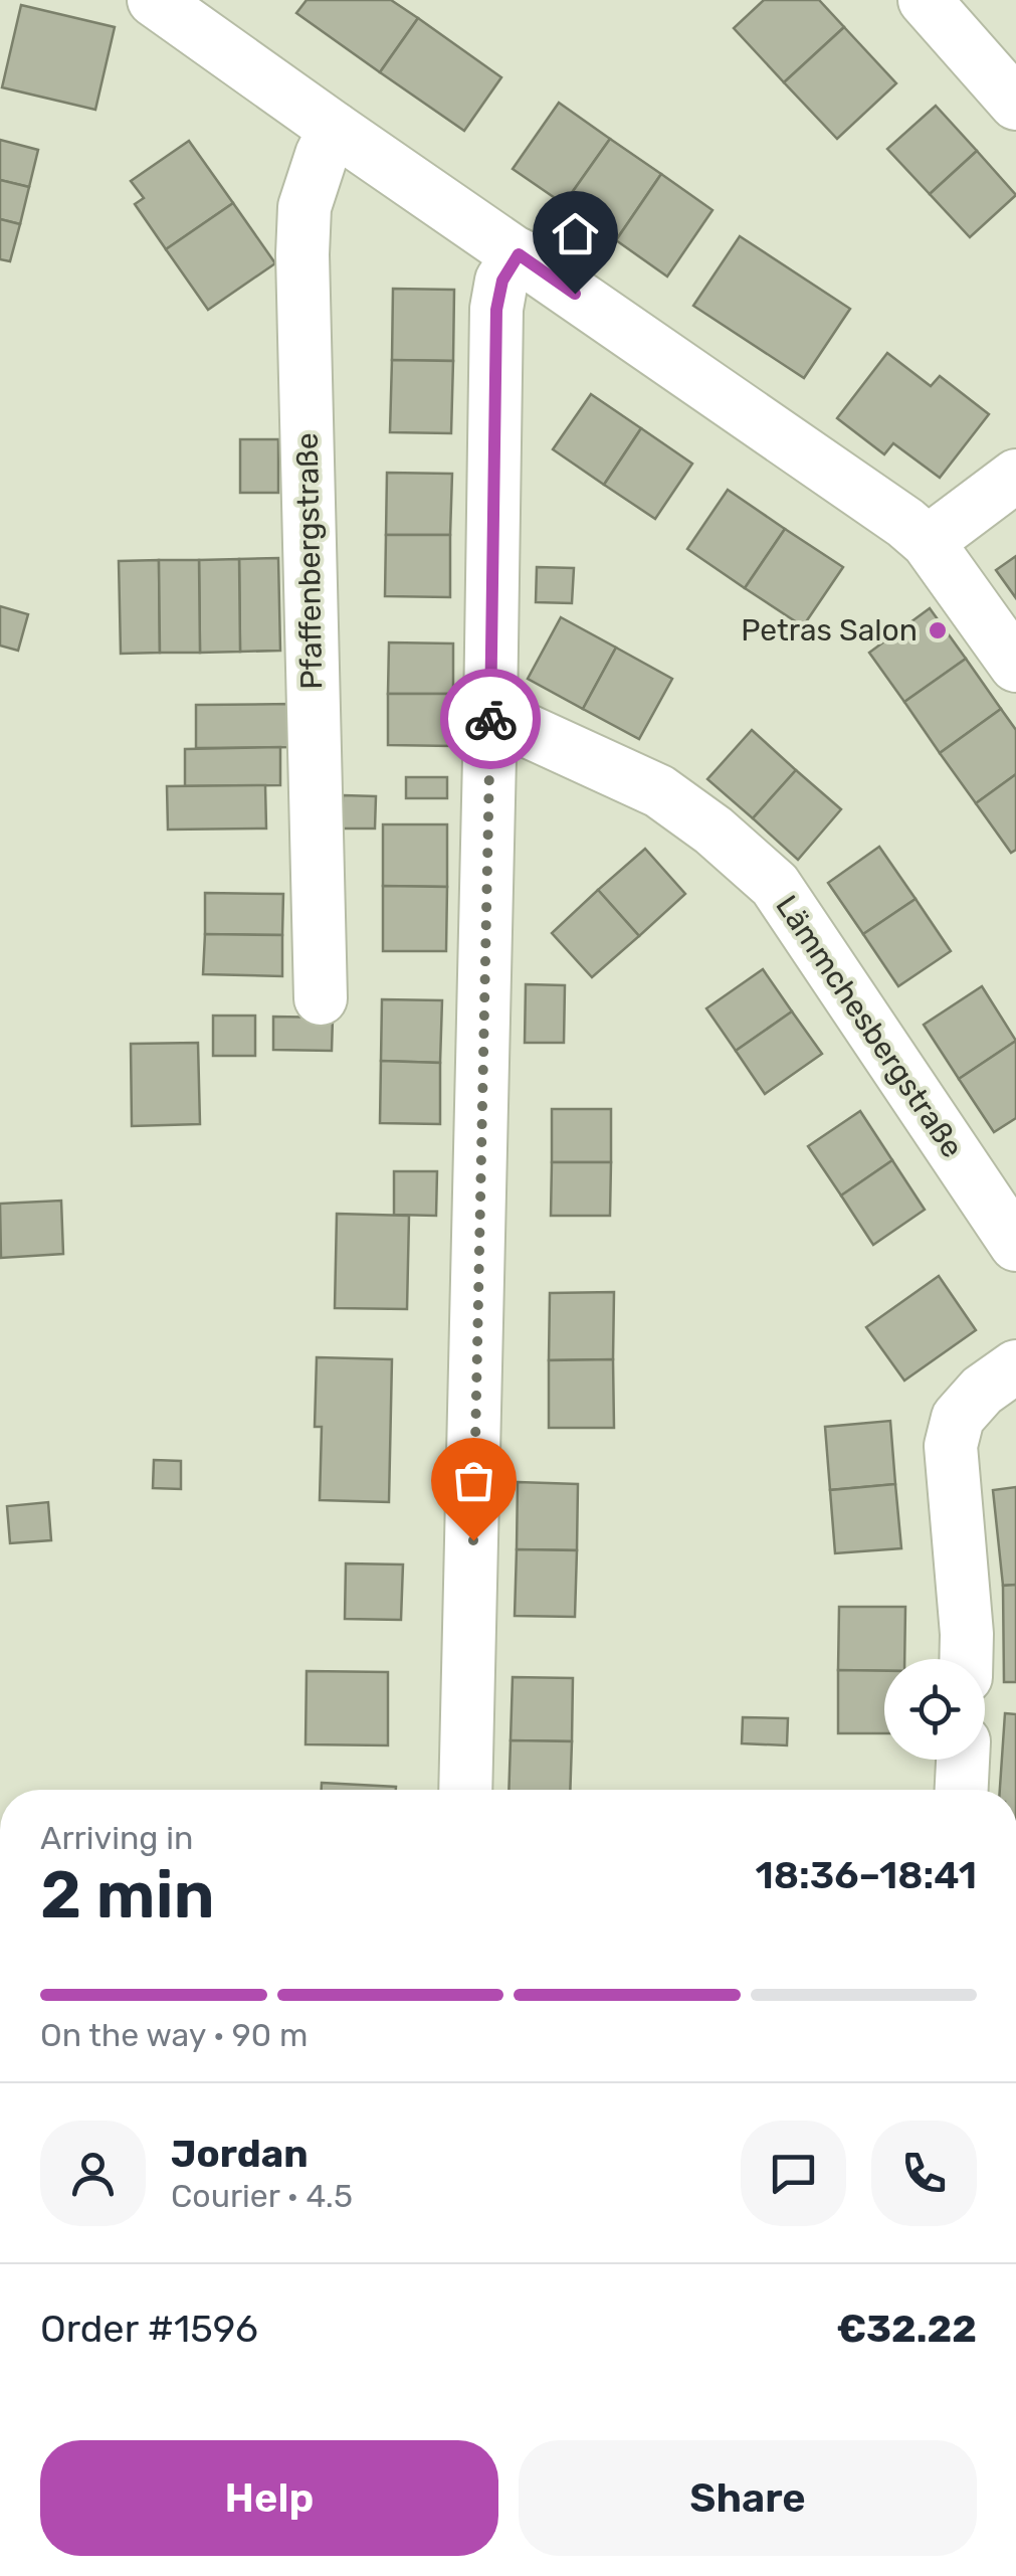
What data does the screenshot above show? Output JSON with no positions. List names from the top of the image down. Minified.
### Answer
{"streets":{"street":["Pfaffenbergstraße","Lämmchesbergstraße"]},"places":["Petras Salon"],"page":{"heading":["2 min","Arriving in","18:36–18:41"],"panel":["Jordan","Courier · 4.5","Order #1596","€32.22"],"bar":"On the way · 90 m","buttons":["Help","Share"]}}
